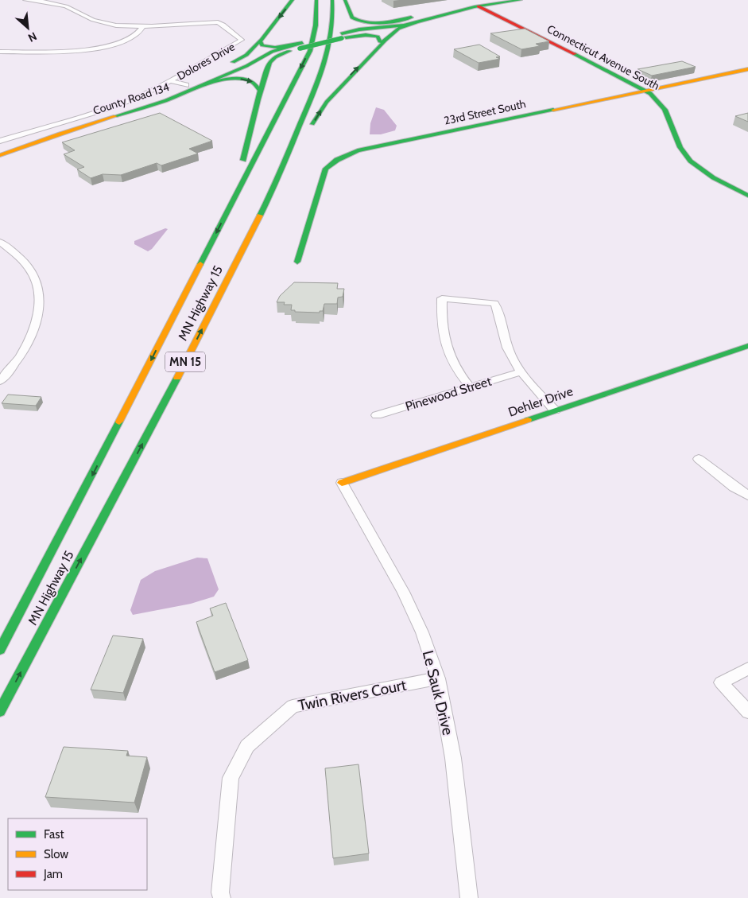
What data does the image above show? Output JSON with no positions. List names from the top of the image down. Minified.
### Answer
{"streets":{"main road":["Connecticut Avenue South","County Road 134","23rd Street South","MN Highway 15","MN 15","Dehler Drive"],"street":["Dolores Drive","Pinewood Street","Le Sauk Drive","Twin Rivers Court"]},"crossings":[["Connecticut Avenue South","23rd Street South"],["Dehler Drive","Le Sauk Drive"],["Le Sauk Drive","Twin Rivers Court"]],"legend":["Fast","Slow","Jam"],"north":"bottom right"}
